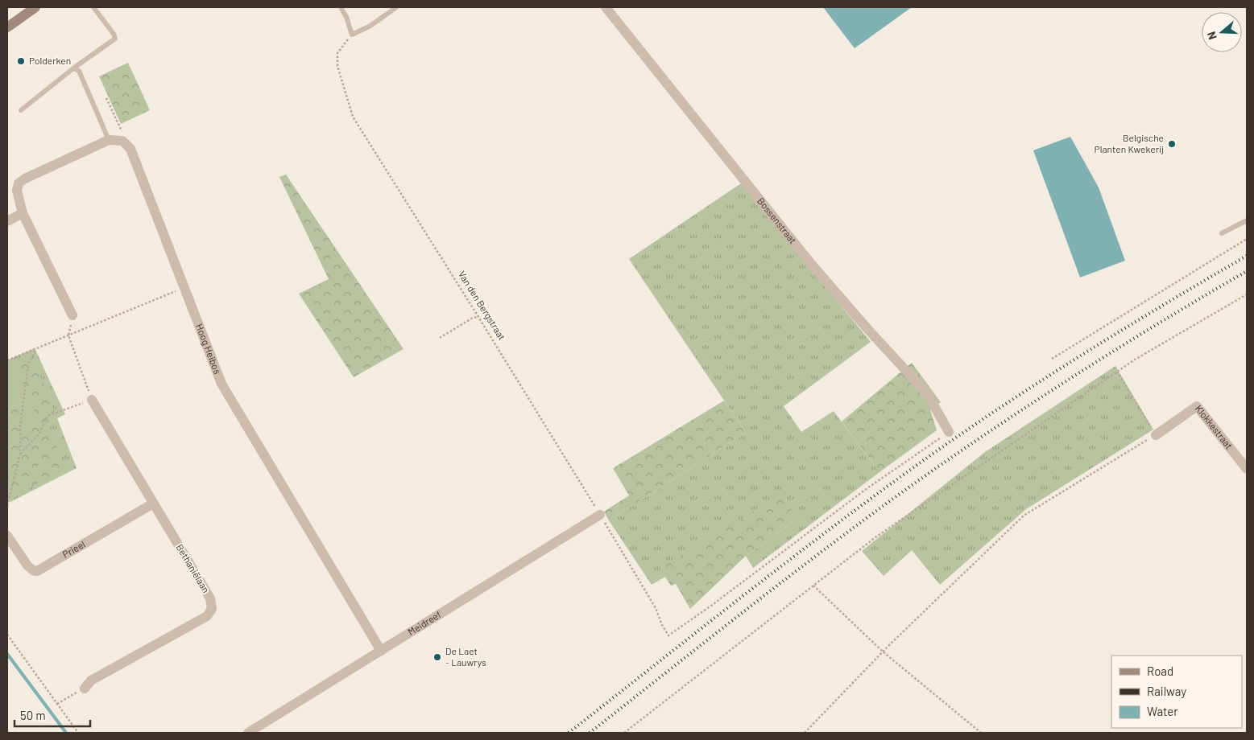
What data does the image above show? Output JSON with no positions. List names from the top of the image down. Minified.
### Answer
{"streets":{"street":["Bossenstraat","Hoog Heibos","Klokkestraat","Prieel","Bethaniëlaan","Meidreef"],"path":["Van den Bergstraat"]},"crossings":[["Bossenstraat","Van den Bergstraat"],["Van den Bergstraat","Meidreef"],["Hoog Heibos","Meidreef"],["Prieel","Bethaniëlaan"]],"places":["Polderken","Belgische Planten Kwekerij","De Laet - Lauwrys"],"legend":["Road","Railway","Water"],"scale_bar":"50 m","north":"left"}
